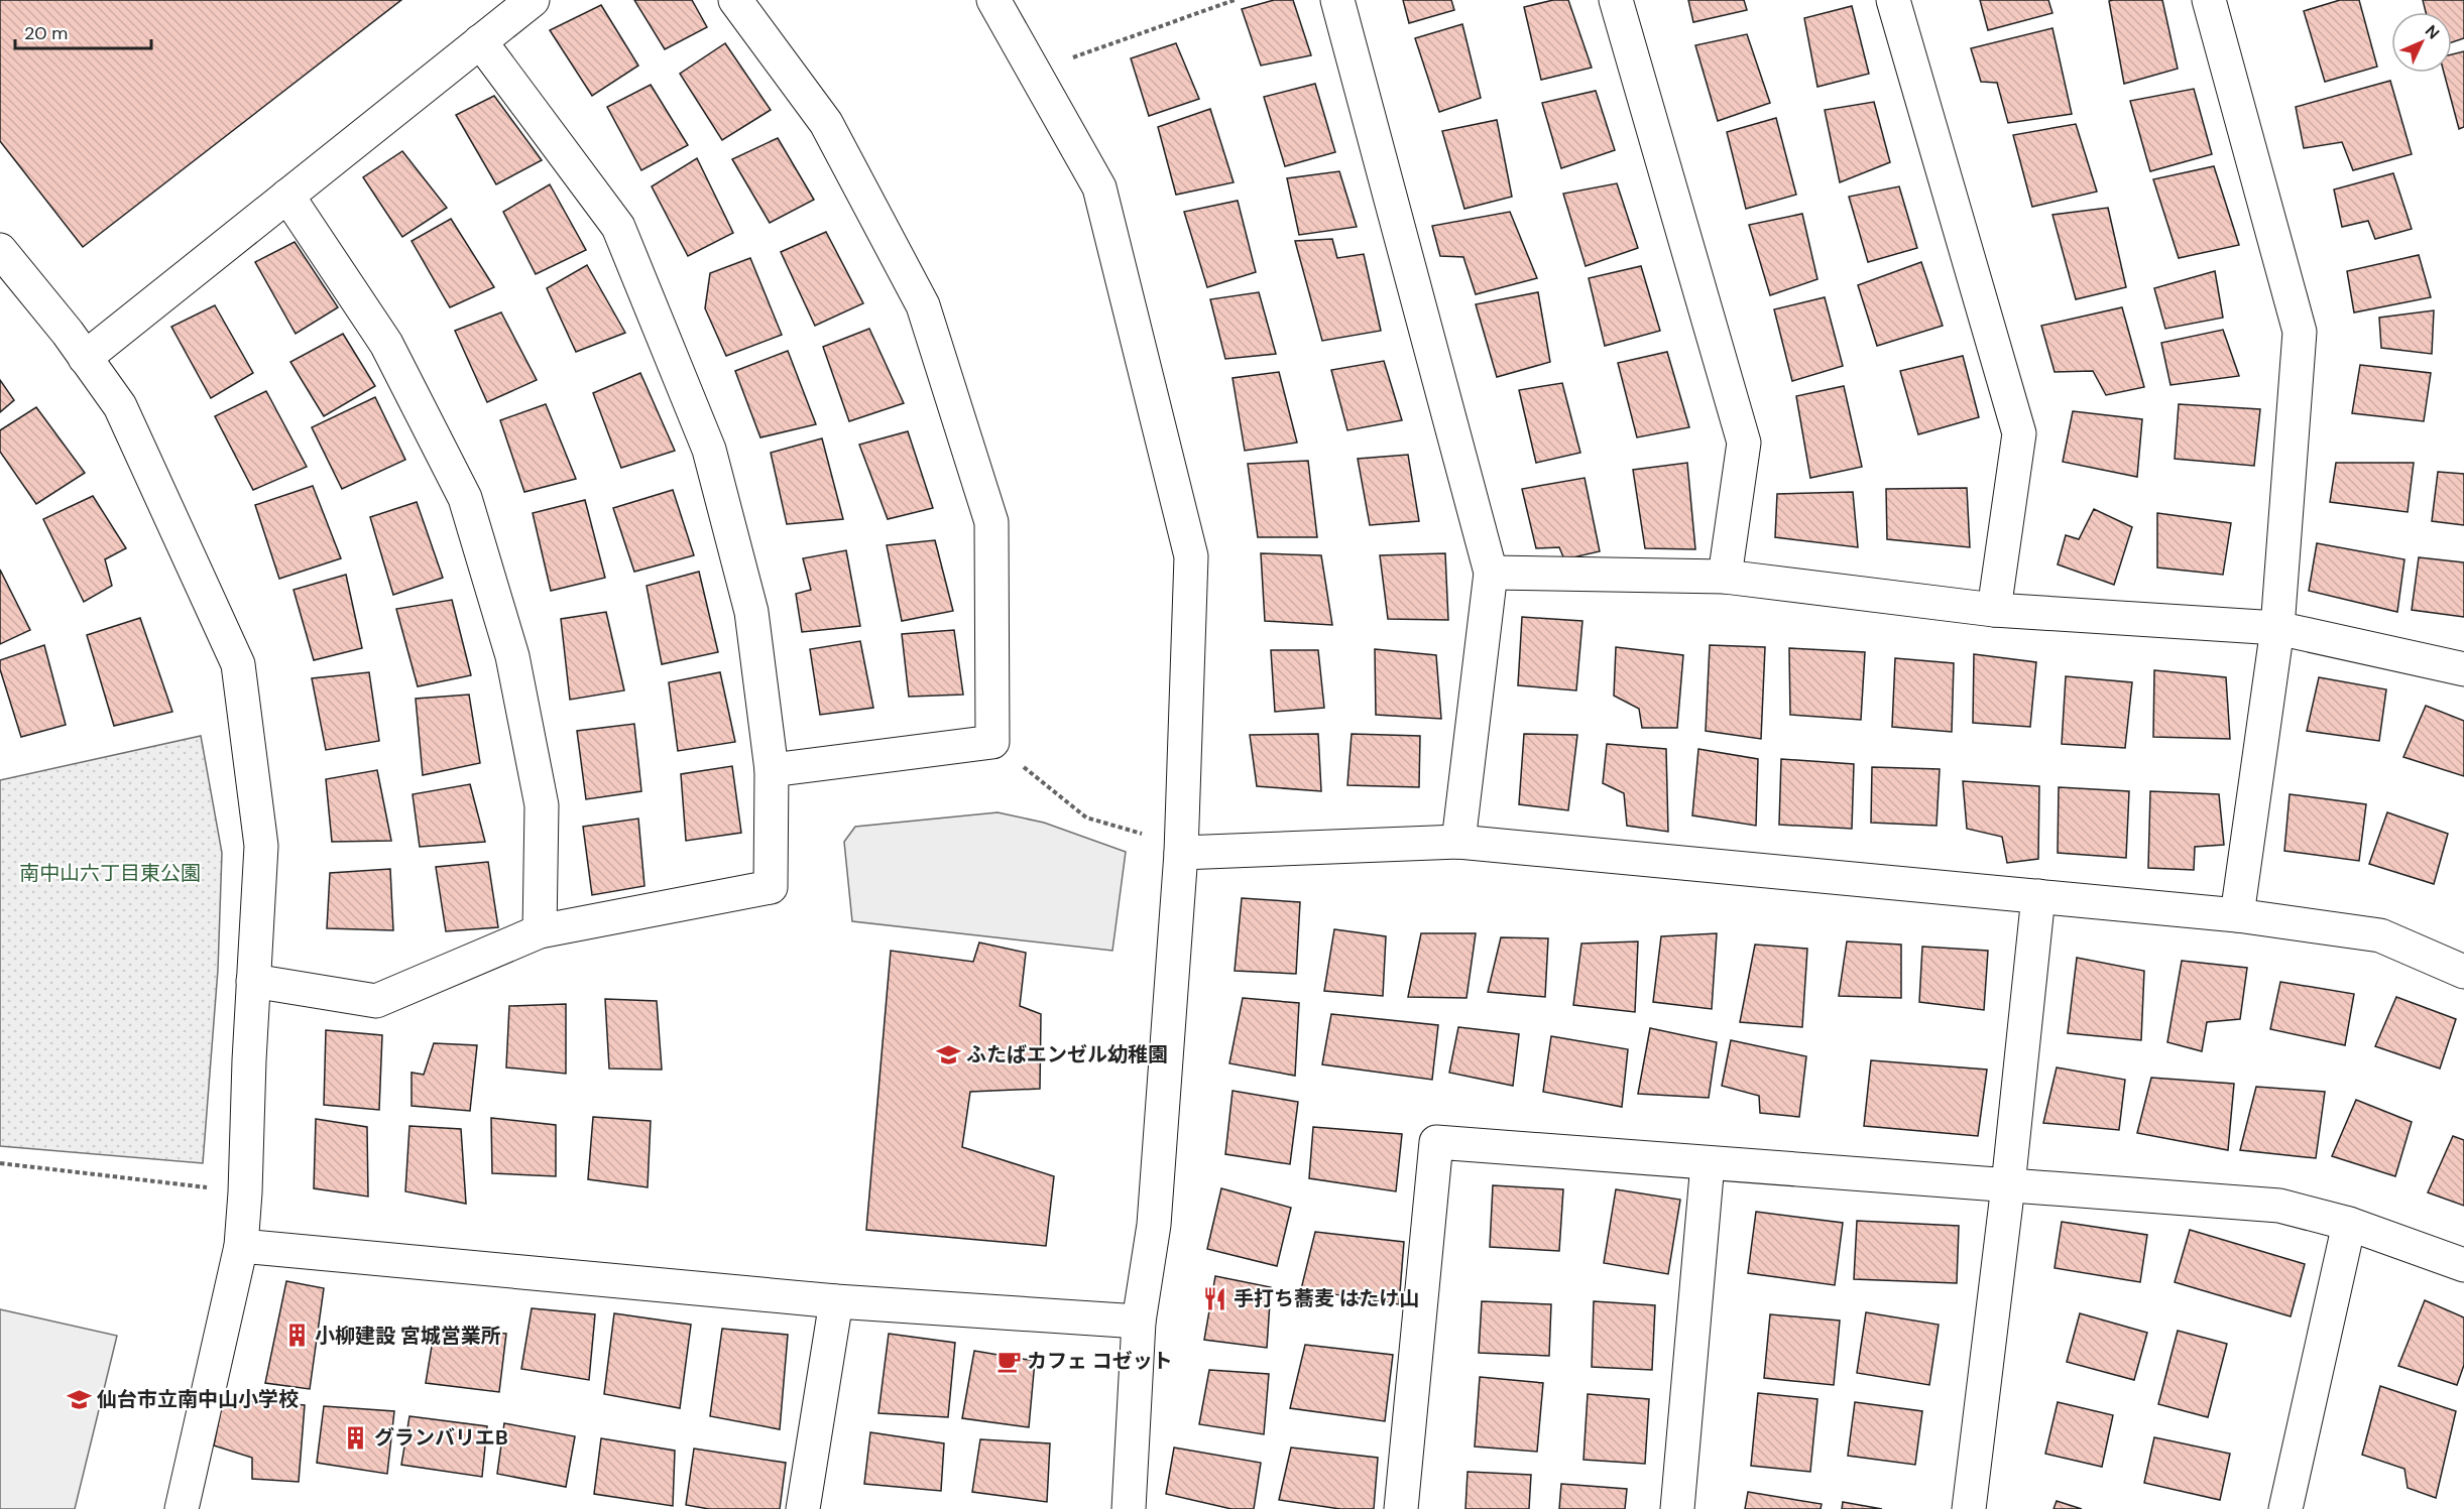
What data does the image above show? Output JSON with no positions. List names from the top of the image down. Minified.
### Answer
{"parks":["南中山六丁目東公園"],"places":{"school or university":["ふたばエンゼル幼稚園","仙台市立南中山小学校"],"restaurant":["手打ち蕎麦 はたけ山"],"building":["小柳建設 宮城営業所","グランバリエB"],"cafe":["カフェ コゼット"]},"scale_bar":"20 m","north":"top right"}
